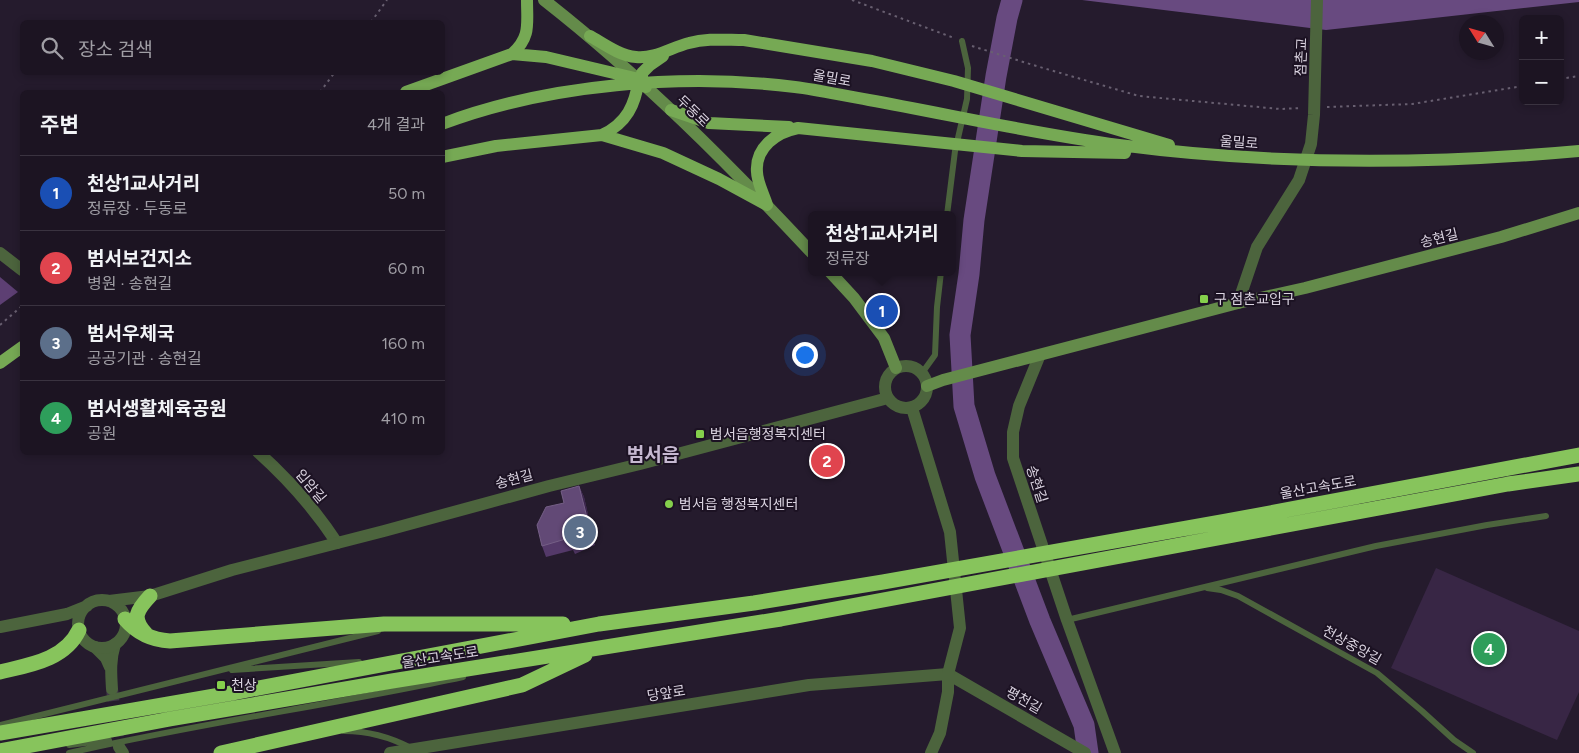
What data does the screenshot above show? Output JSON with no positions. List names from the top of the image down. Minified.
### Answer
{"streets":{"highway":["울산고속도로"],"main road":["울밀로","두동로","송현길"],"street":["점촌교","입암길","당앞로","평천길"],"lane":["천상중앙길"]},"crossings":[["점촌교","송현길"],["송현길","입암길"],["당앞로","평천길"]],"districts":["범서읍"],"places":{"transit":["구 점촌교입구","범서읍행정복지센터","천상"],"other":["범서읍 행정복지센터"]},"north":"top left","page":{"map_buttons":["+","−"],"search":"장소 검색","heading":["주변","4개 결과"],"list":[{"mark":"1","name":"천상1교사거리","note":"정류장 · 두동로","value":"50 m"},{"mark":"2","name":"범서보건지소","note":"병원 · 송현길","value":"60 m"},{"mark":"3","name":"범서우체국","note":"공공기관 · 송현길","value":"160 m"},{"mark":"4","name":"범서생활체육공원","note":"공원","value":"410 m"}],"popup":["천상1교사거리","정류장"],"pins":["1","2","3","4"]}}
